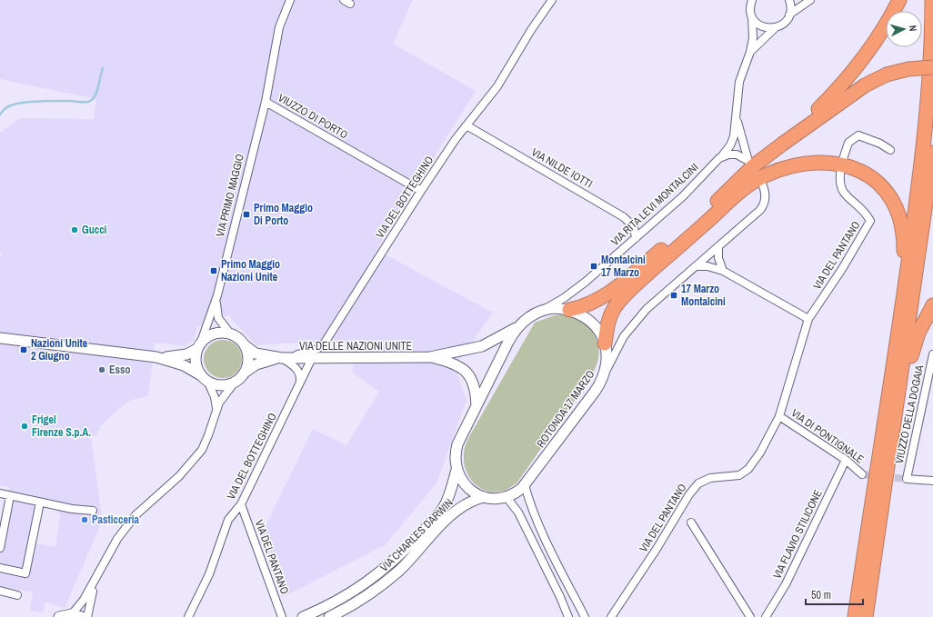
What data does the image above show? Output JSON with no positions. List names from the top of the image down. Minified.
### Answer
{"streets":{"main road":["VIA DELLE NAZIONI UNITE","ROTONDA 17 MARZO","VIA CHARLES DARWIN"],"street":["VIUZZO DI PORTO","VIA NILDE IOTTI","VIA PRIMO MAGGIO","VIA DEL BOTTEGHINO","VIA RITA LEVI MONTALCINI","VIA DEL PANTANO","VIUZZO DELLA DOGAIA","VIA DI PONTIGNALE","VIA FLAVIO STILICONE"]},"crossings":[["VIUZZO DI PORTO","VIA PRIMO MAGGIO"],["VIUZZO DI PORTO","VIA DEL BOTTEGHINO"],["VIA NILDE IOTTI","VIA DEL BOTTEGHINO"],["VIA NILDE IOTTI","VIA RITA LEVI MONTALCINI"],["VIA PRIMO MAGGIO","VIA DELLE NAZIONI UNITE"],["VIA DEL BOTTEGHINO","VIA DEL PANTANO"],["VIA DEL BOTTEGHINO","VIA DELLE NAZIONI UNITE"],["VIA RITA LEVI MONTALCINI","ROTONDA 17 MARZO"],["VIA DEL PANTANO","VIA DI PONTIGNALE"],["VIA DELLE NAZIONI UNITE","ROTONDA 17 MARZO"],["ROTONDA 17 MARZO","VIA CHARLES DARWIN"],["VIA DI PONTIGNALE","VIA FLAVIO STILICONE"]],"places":{"transit":["Primo Maggio Di Porto","Montalcini 17 Marzo","Primo Maggio Nazioni Unite","17 Marzo Montalcini","Nazioni Unite 2 Giugno"],"other":["Gucci","Esso","Frigel Firenze S.p.A.","Pasticceria"]},"scale_bar":"50 m","north":"right"}
